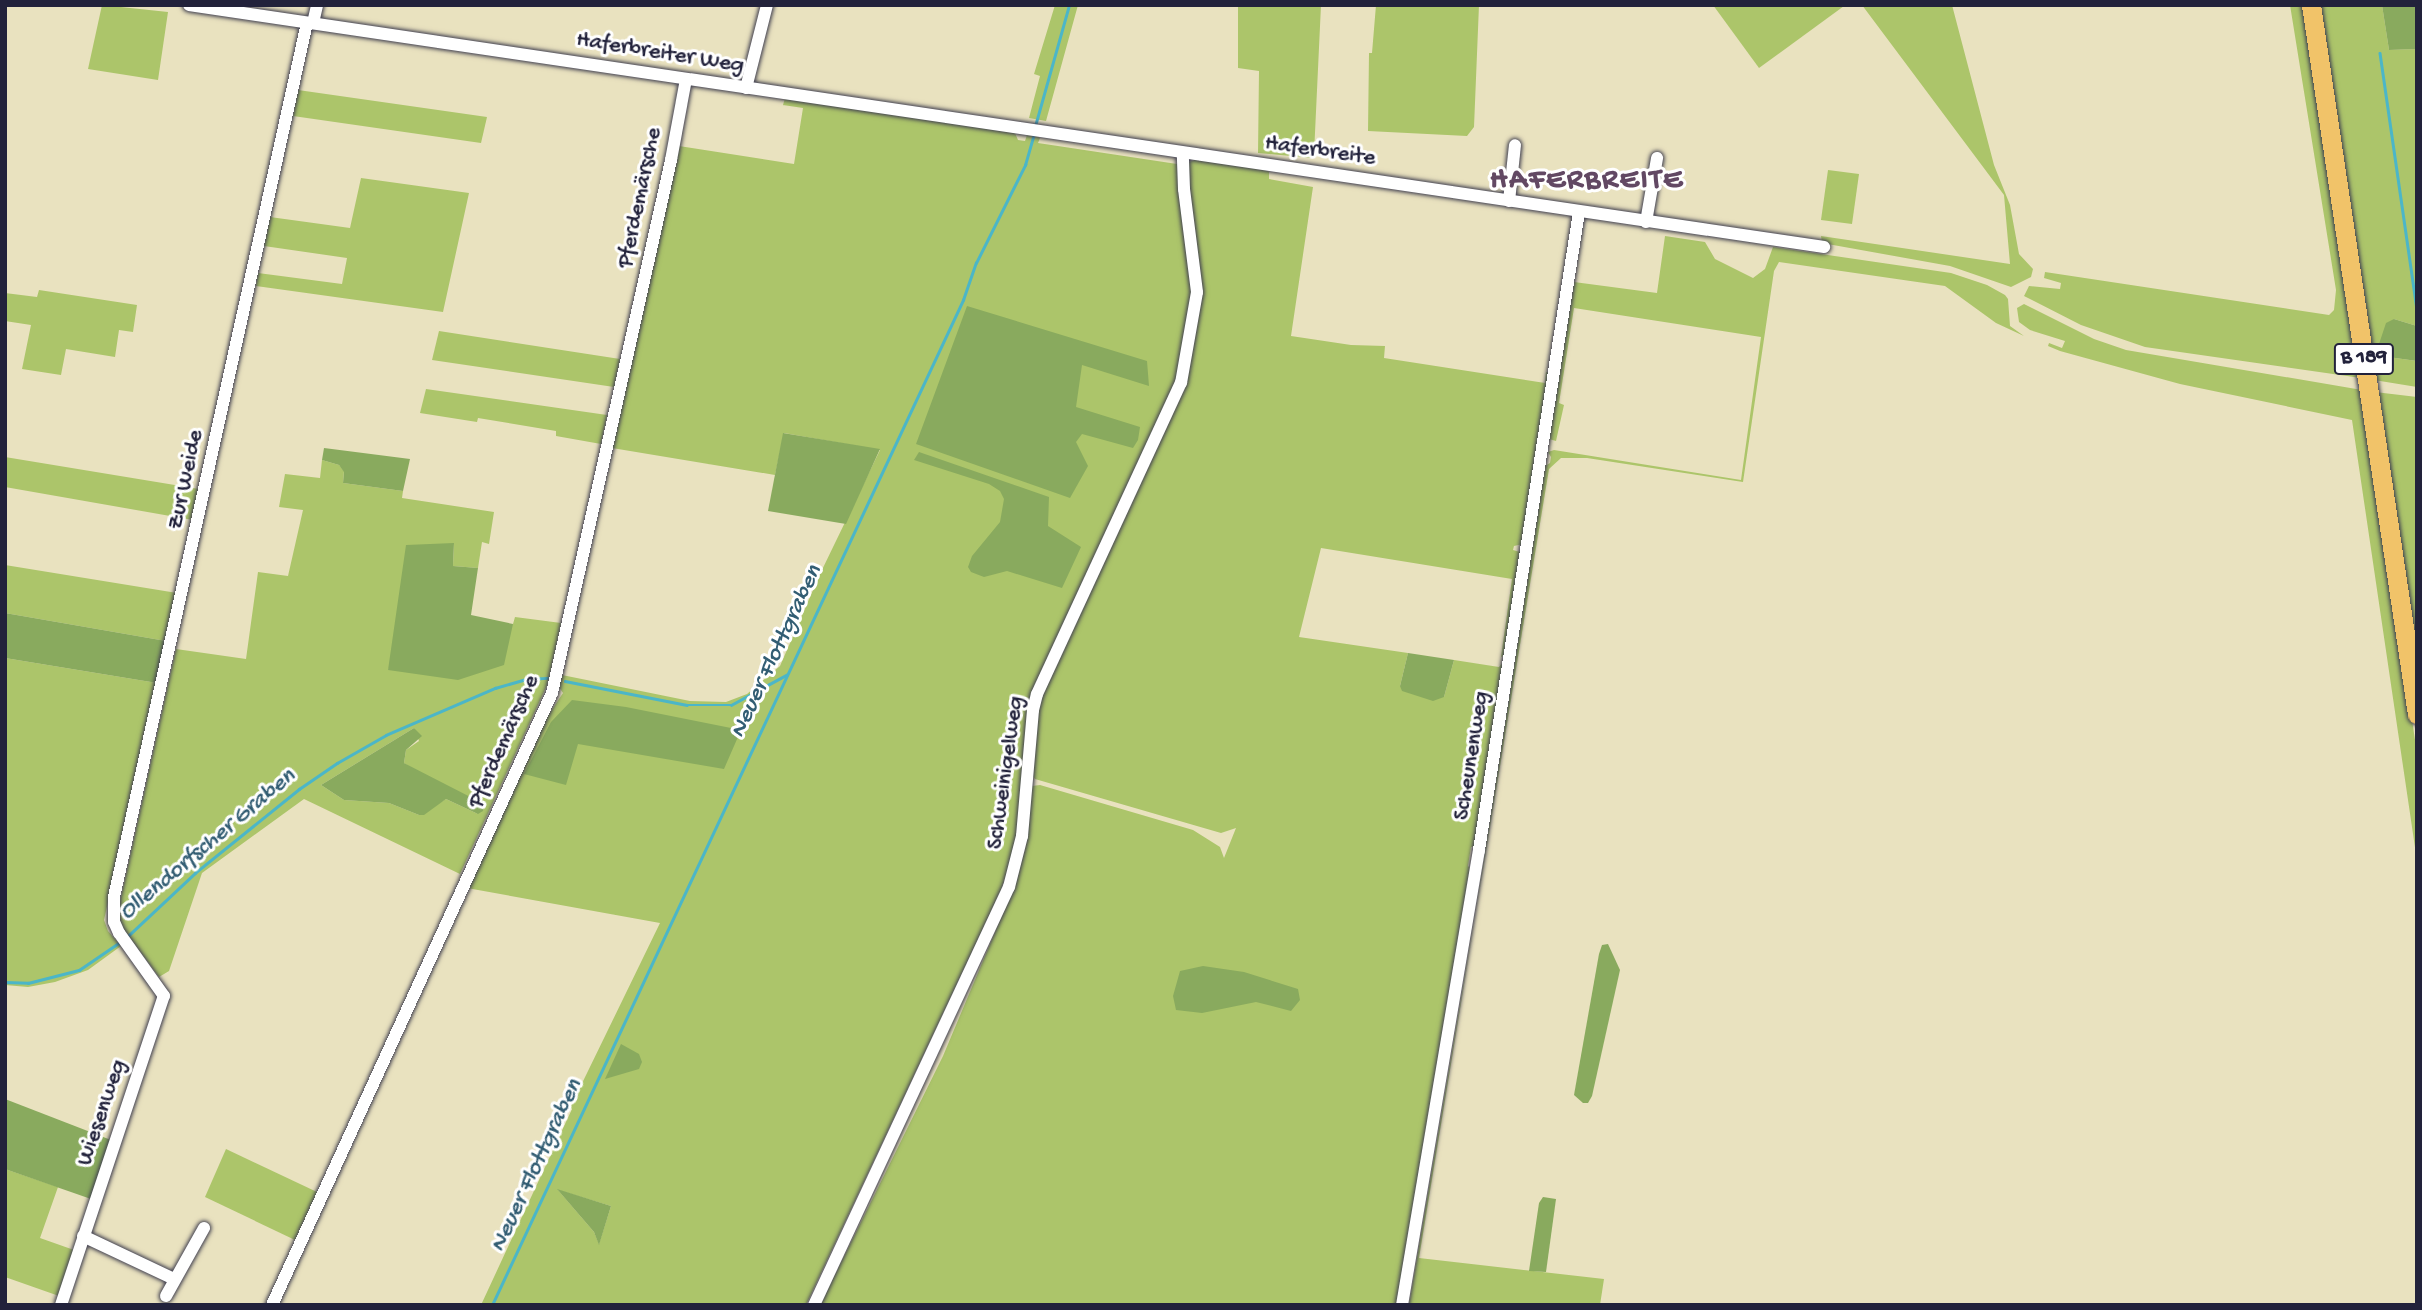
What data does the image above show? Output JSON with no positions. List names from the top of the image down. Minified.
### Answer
{"streets":{"main road":["B 189"],"street":["Haferbreiter Weg","Haferbreite","Pferdemärsche","Zur Weide","Scheunenweg","Schweinigelweg","Wiesenweg"]},"crossings":[["Haferbreiter Weg","Haferbreite"],["Haferbreiter Weg","Pferdemärsche"],["Haferbreiter Weg","Zur Weide"],["Haferbreite","Scheunenweg"],["Haferbreite","Schweinigelweg"],["Zur Weide","Wiesenweg"]],"districts":["HAFERBREITE"],"water":["Neuer Flottgraben","Ollendorfscher Graben"]}
